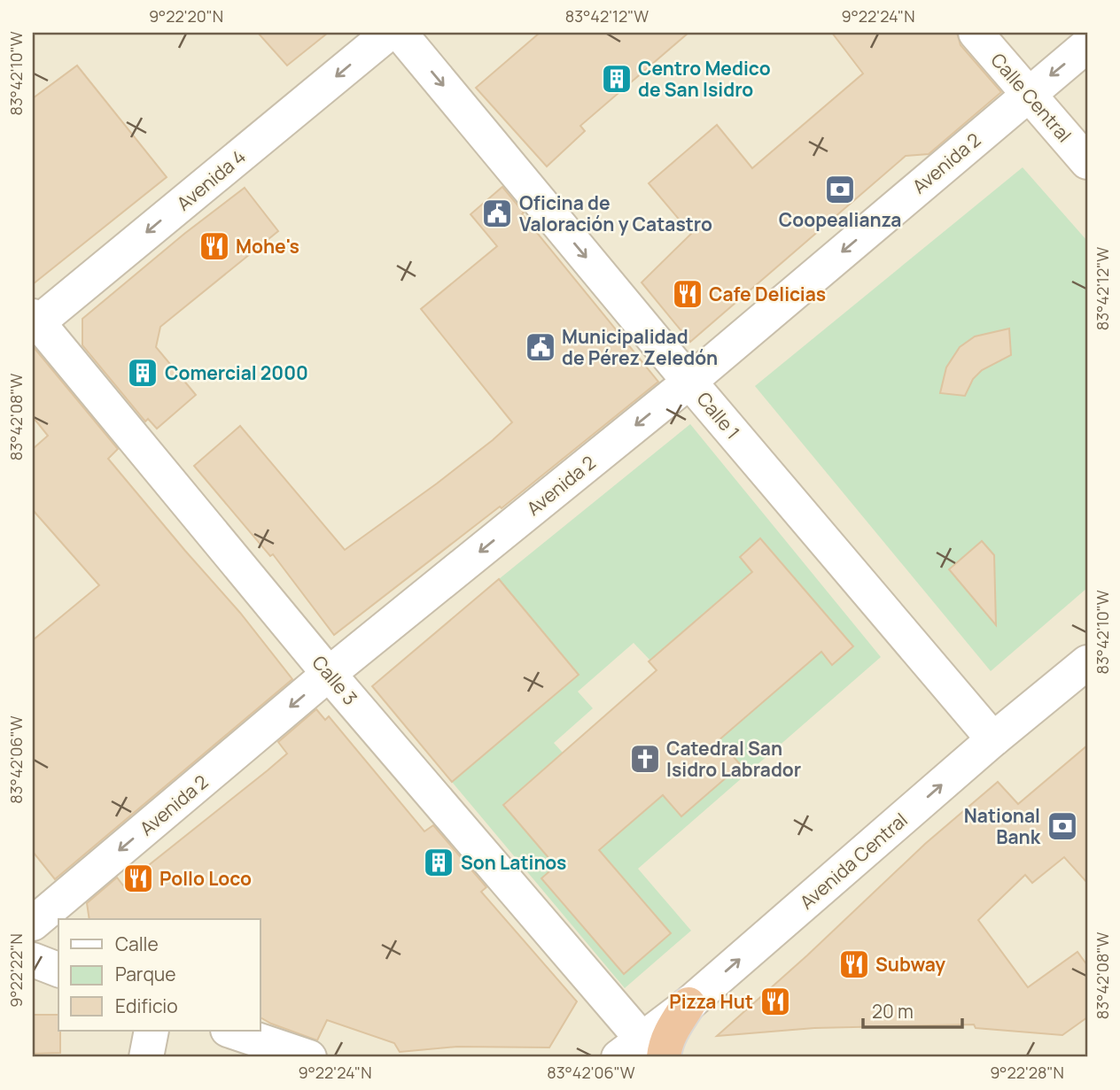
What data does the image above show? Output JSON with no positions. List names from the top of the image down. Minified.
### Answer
{"streets":{"street":["Calle Central","Avenida 2","Avenida 4","Calle 1","Calle 3","Avenida Central"]},"crossings":[["Calle Central","Avenida 2"],["Avenida 2","Calle 1"],["Avenida 2","Calle 3"],["Avenida 4","Calle 3"],["Calle 1","Avenida Central"]],"one_way":["Avenida 2","Avenida 4","Calle 1","Avenida Central"],"places":{"building":["Centro Medico de San Isidro","Comercial 2000","Son Latinos"],"bank":["Coopealianza","National Bank"],"public building":["Oficina de Valoración y Catastro","Municipalidad de Pérez Zeledón"],"restaurant":["Mohe's","Cafe Delicias","Pollo Loco","Subway","Pizza Hut"],"church":["Catedral San Isidro Labrador"]},"legend":["Calle","Parque","Edificio"],"scale_bar":"20 m","coordinates":["9°22'20\"N","83°42'12\"W","9°22'24\"N","83°42'10\"W","83°42'08\"W","83°42'06\"W","9°22'22\"N","9°22'28\"N"]}
